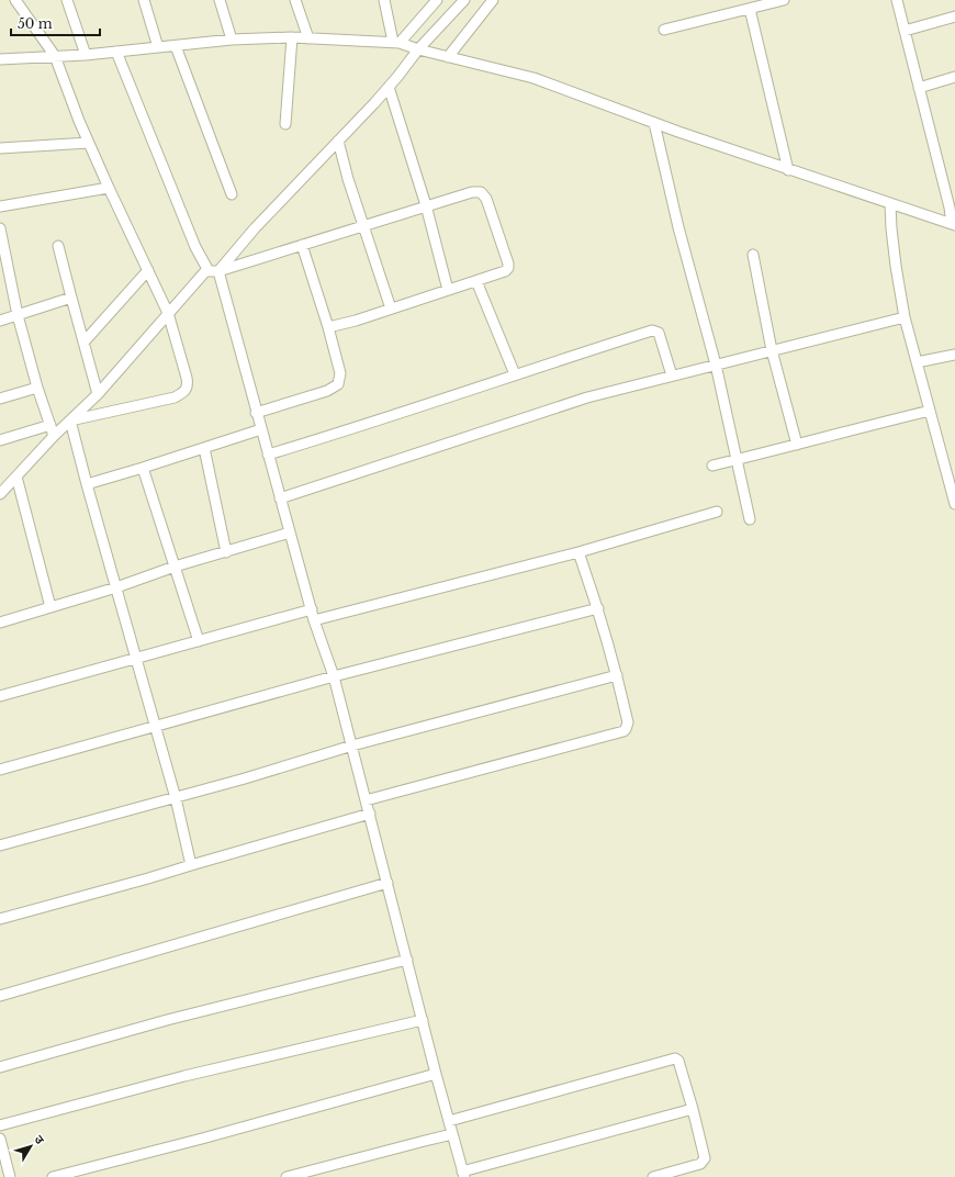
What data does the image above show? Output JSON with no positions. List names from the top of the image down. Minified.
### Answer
{"scale_bar":"50 m","north":"top right"}
